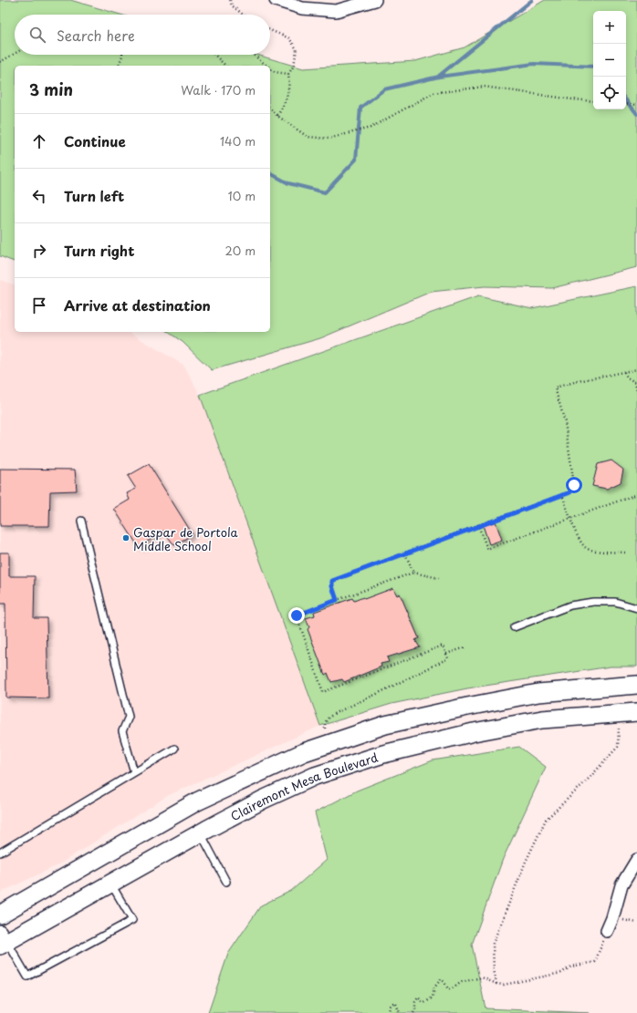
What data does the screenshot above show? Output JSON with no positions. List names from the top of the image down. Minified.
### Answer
{"streets":{"main road":["Clairemont Mesa Boulevard"]},"places":["Gaspar de Portola Middle School"],"page":{"map_buttons":["+","−"],"search":"Search here","heading":["3 min","Walk · 170 m"],"list":[["Continue","140 m"],["Turn left","10 m"],["Turn right","20 m"],"Arrive at destination"]}}
